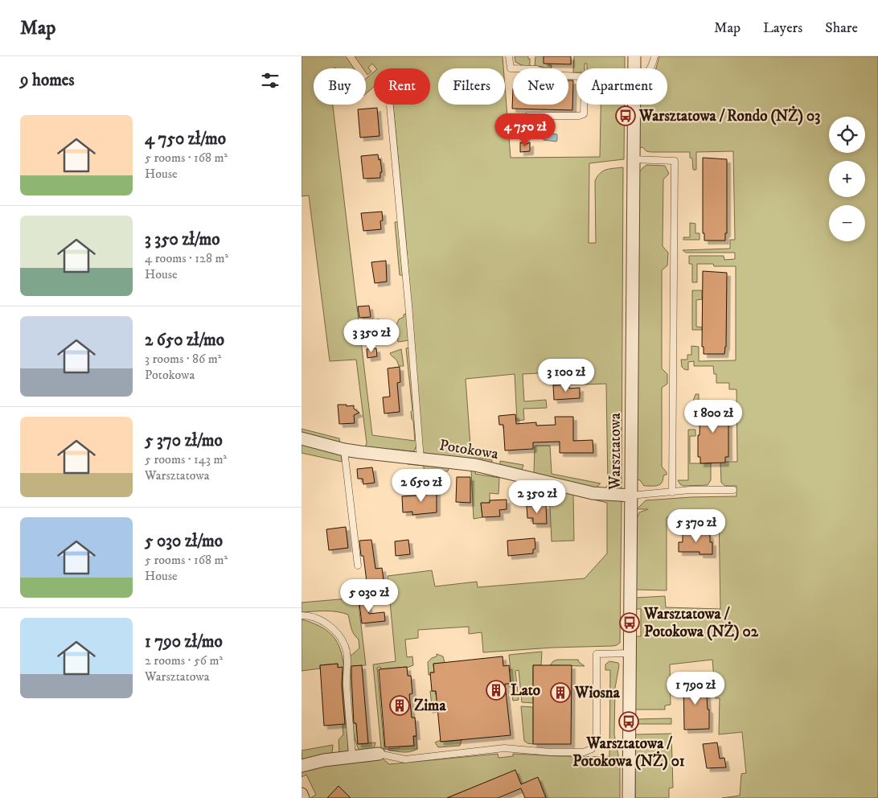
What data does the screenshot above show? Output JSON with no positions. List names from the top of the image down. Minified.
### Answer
{"streets":{"street":["Potokowa","Warsztatowa"]},"crossings":[["Potokowa","Warsztatowa"]],"places":{"bus stop":["Warsztatowa / Rondo (NŻ) 03","Warsztatowa / Potokowa (NŻ) 02","Warsztatowa / Potokowa (NŻ) 01"],"building":["Lato","Wiosna","Zima"]},"page":{"header":"Map","nav":["Map","Layers","Share"],"heading":"9 homes","chip":["Buy","Rent","Filters","New","Apartment"],"list":[{"name":"4 750 zł/mo","note":"5 rooms · 168 m² · House"},{"name":"3 350 zł/mo","note":"4 rooms · 128 m² · House"},{"name":"2 650 zł/mo","note":"3 rooms · 86 m² · Potokowa"},{"name":"5 370 zł/mo","note":"5 rooms · 143 m² · Warsztatowa"},{"name":"5 030 zł/mo","note":"5 rooms · 168 m² · House"},{"name":"1 790 zł/mo","note":"2 rooms · 56 m² · Warsztatowa"}],"price":["4 750 zł","3 350 zł","3 100 zł","1 800 zł","2 650 zł","2 350 zł","5 370 zł","5 030 zł","1 790 zł"],"map_buttons":["+","−"]}}
